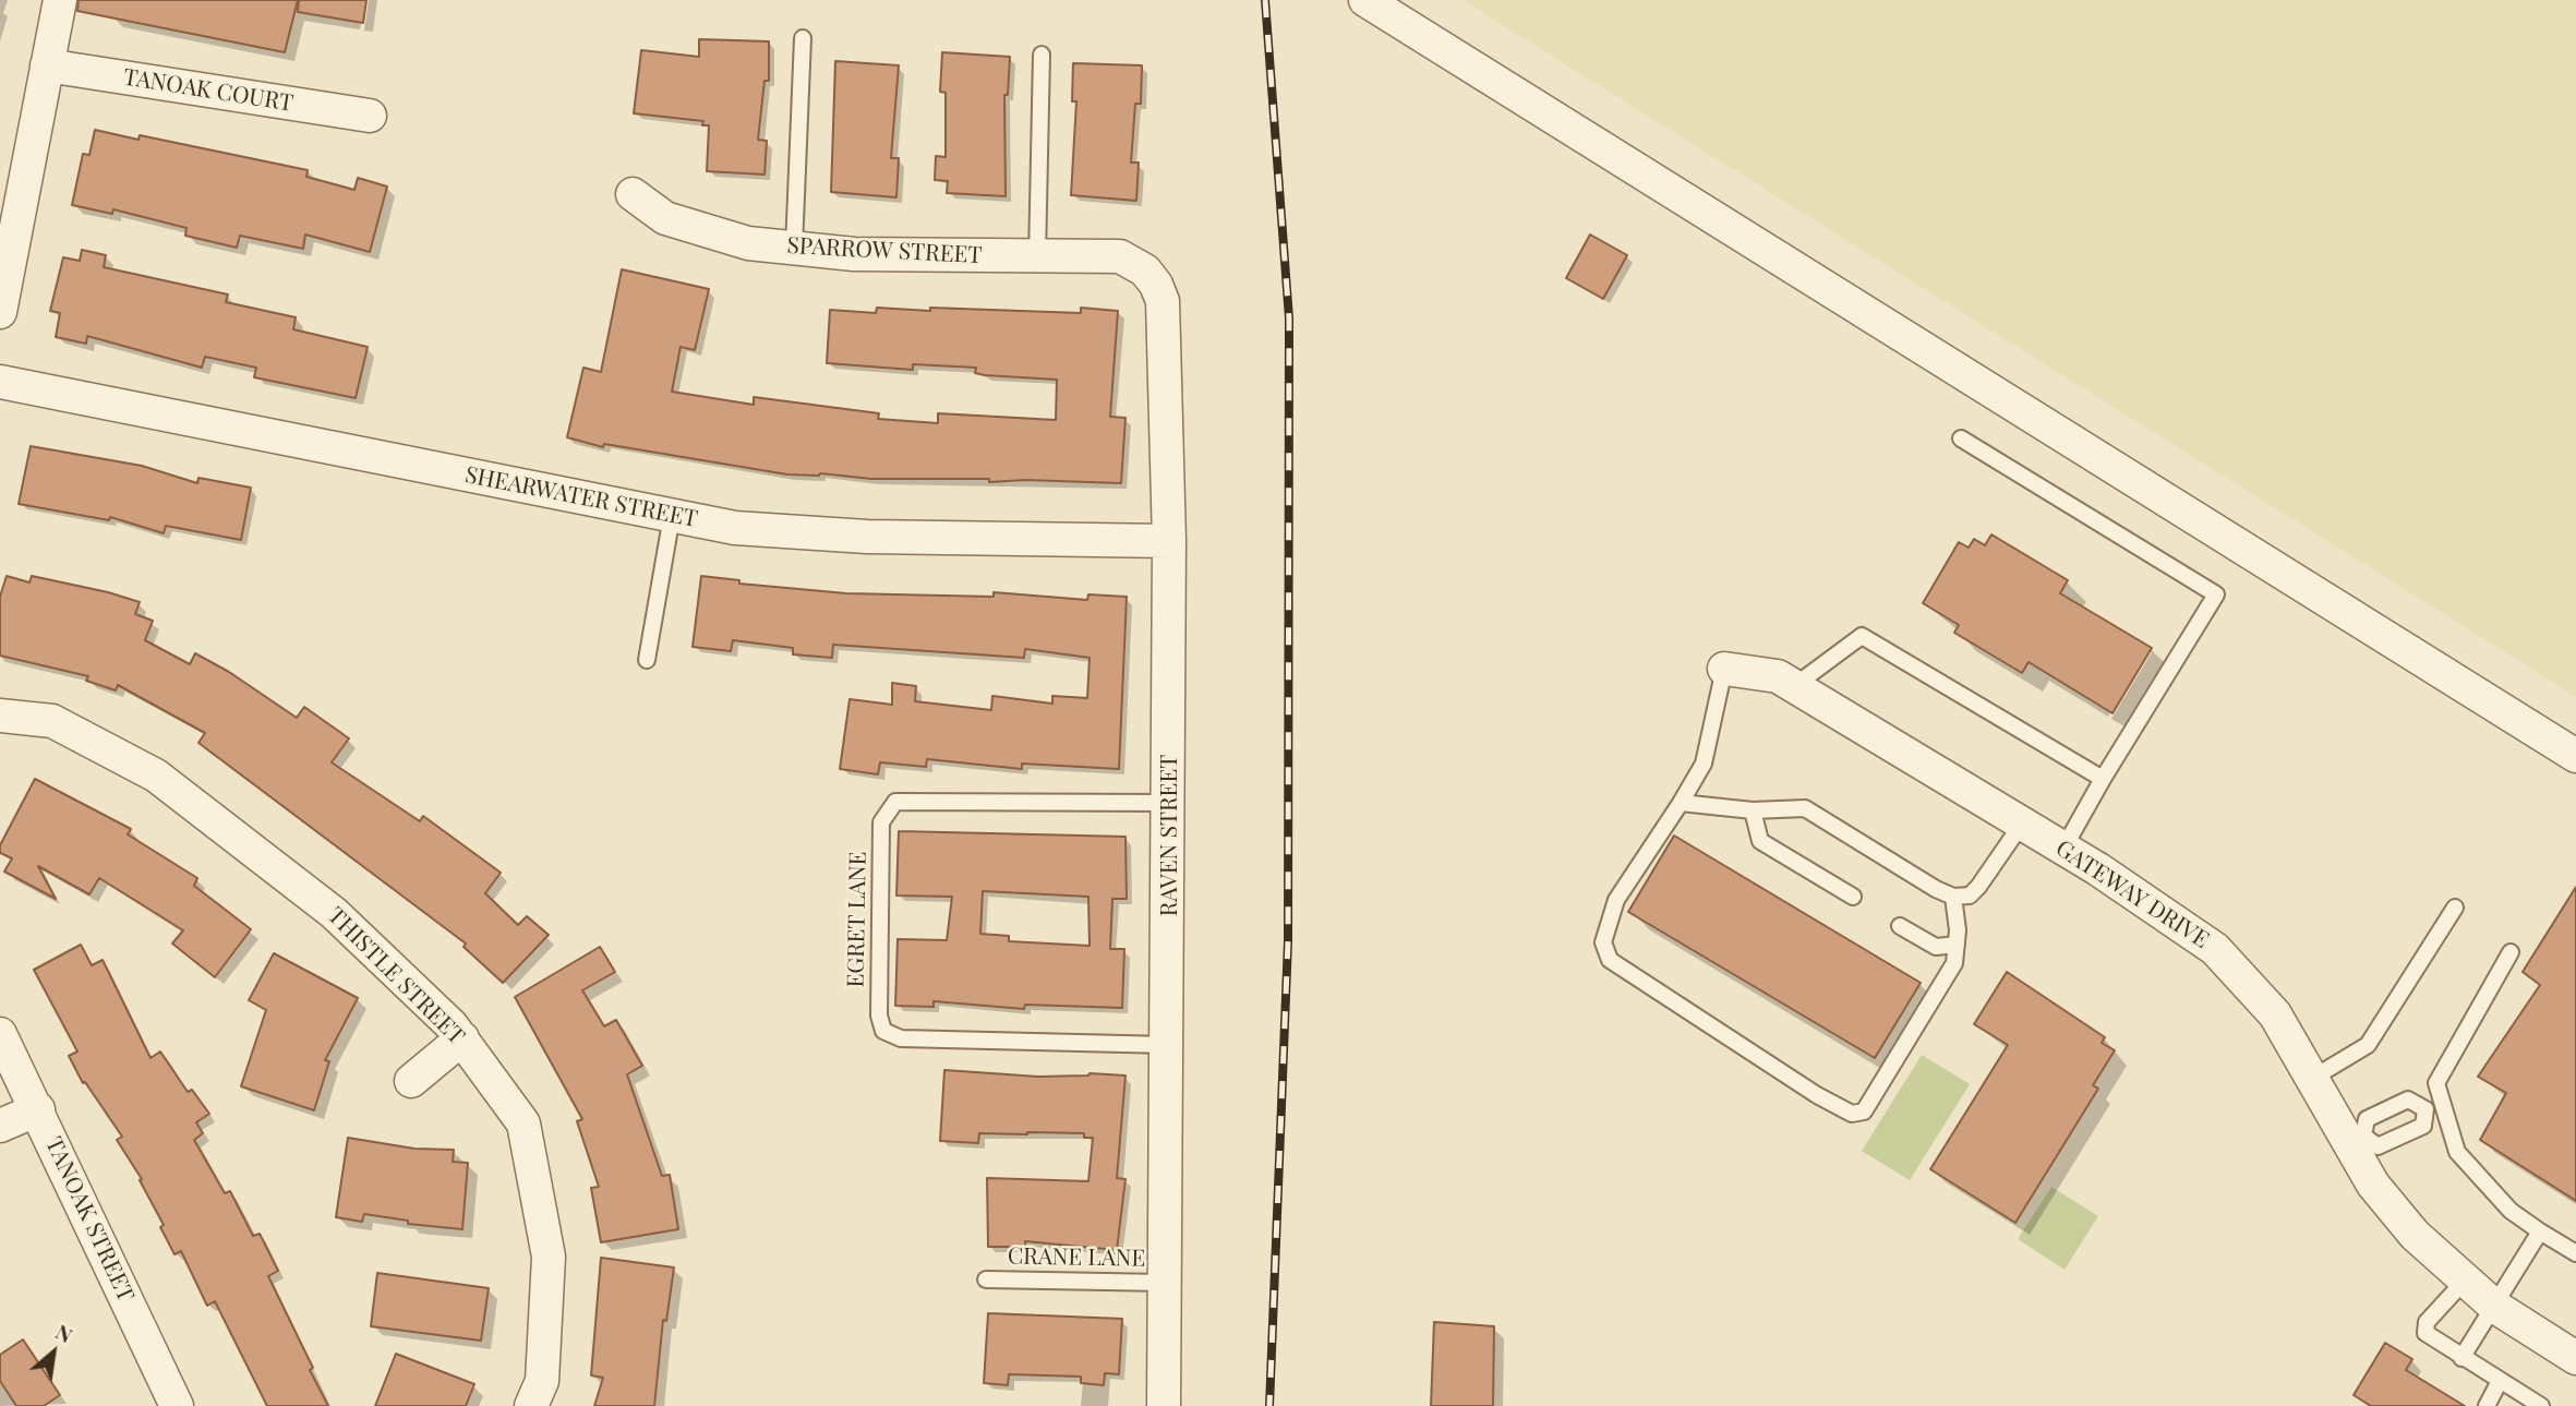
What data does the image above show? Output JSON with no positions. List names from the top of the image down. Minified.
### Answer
{"streets":{"street":["TANOAK COURT","SPARROW STREET","SHEARWATER STREET","RAVEN STREET","GATEWAY DRIVE","THISTLE STREET","TANOAK STREET"],"lane":["EGRET LANE","CRANE LANE"]},"crossings":[["SPARROW STREET","RAVEN STREET"],["SHEARWATER STREET","RAVEN STREET"],["RAVEN STREET","EGRET LANE"],["RAVEN STREET","CRANE LANE"]],"north":"top right"}
